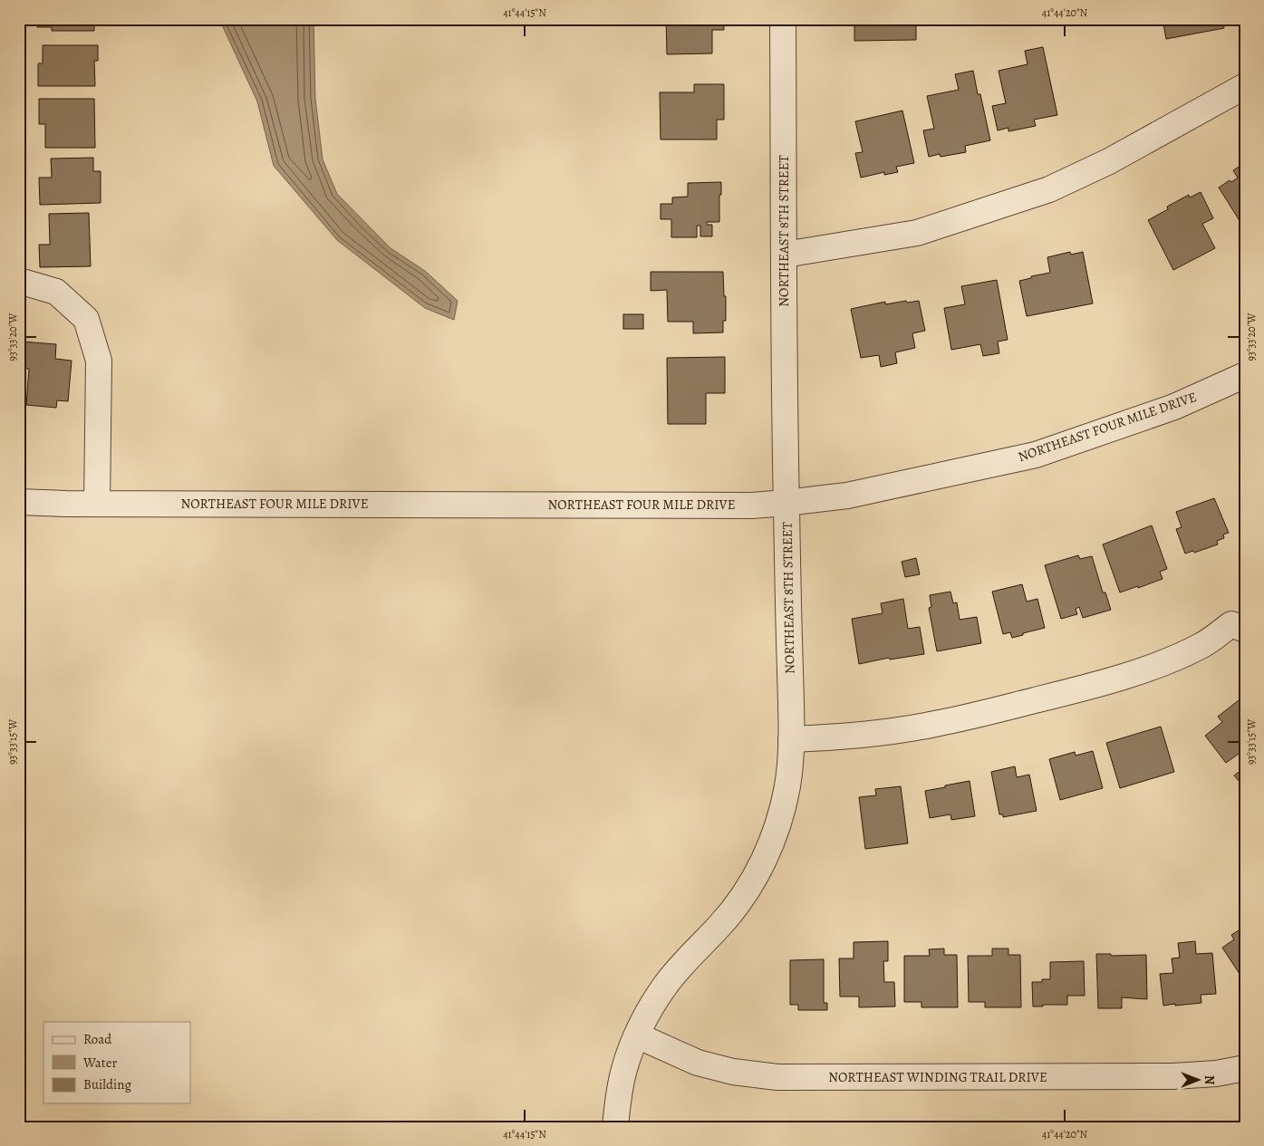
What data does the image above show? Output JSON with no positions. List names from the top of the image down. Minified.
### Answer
{"streets":{"street":["NORTHEAST 8TH STREET","NORTHEAST FOUR MILE DRIVE","NORTHEAST WINDING TRAIL DRIVE"]},"crossings":[["NORTHEAST 8TH STREET","NORTHEAST FOUR MILE DRIVE"],["NORTHEAST 8TH STREET","NORTHEAST WINDING TRAIL DRIVE"]],"legend":["Road","Water","Building"],"north":"right","coordinates":["41°44'15\"N","41°44'20\"N","93°33'20\"W","93°33'15\"W"]}
